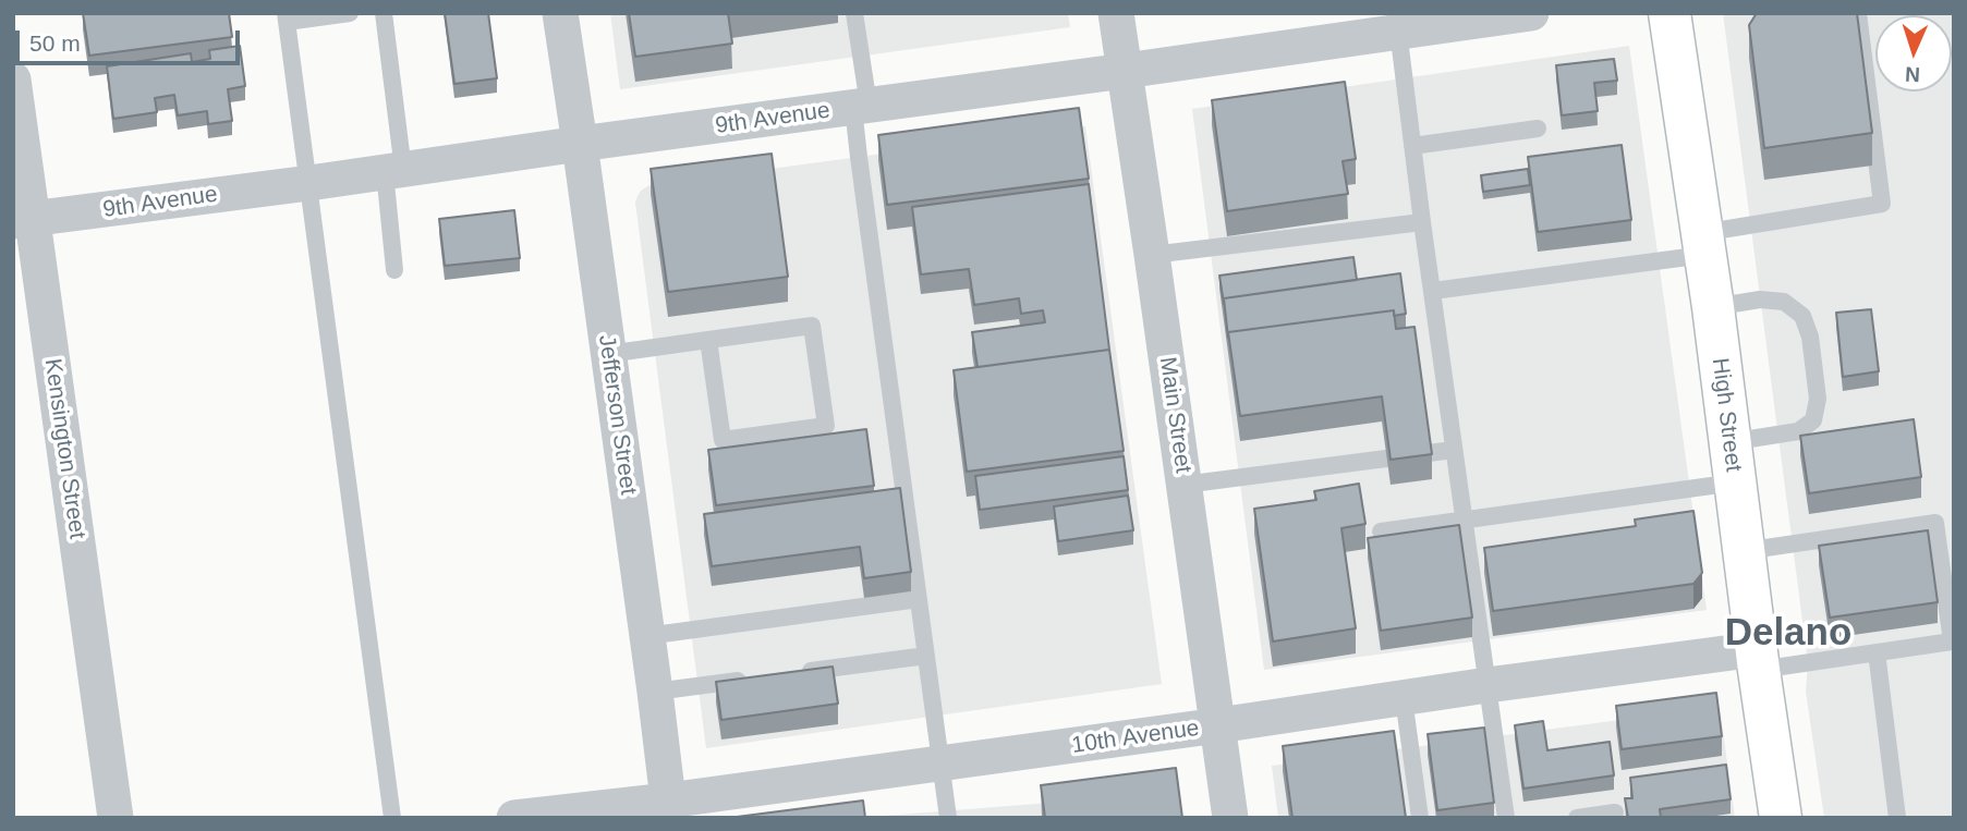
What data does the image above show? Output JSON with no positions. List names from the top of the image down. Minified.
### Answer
{"streets":{"main road":["High Street"],"street":["9th Avenue","Jefferson Street","Main Street","Kensington Street","10th Avenue"]},"crossings":[["9th Avenue","Jefferson Street"],["9th Avenue","Main Street"],["9th Avenue","Kensington Street"],["Jefferson Street","10th Avenue"],["Main Street","10th Avenue"],["High Street","10th Avenue"]],"districts":["Delano"],"scale_bar":"50 m","north":"bottom"}
